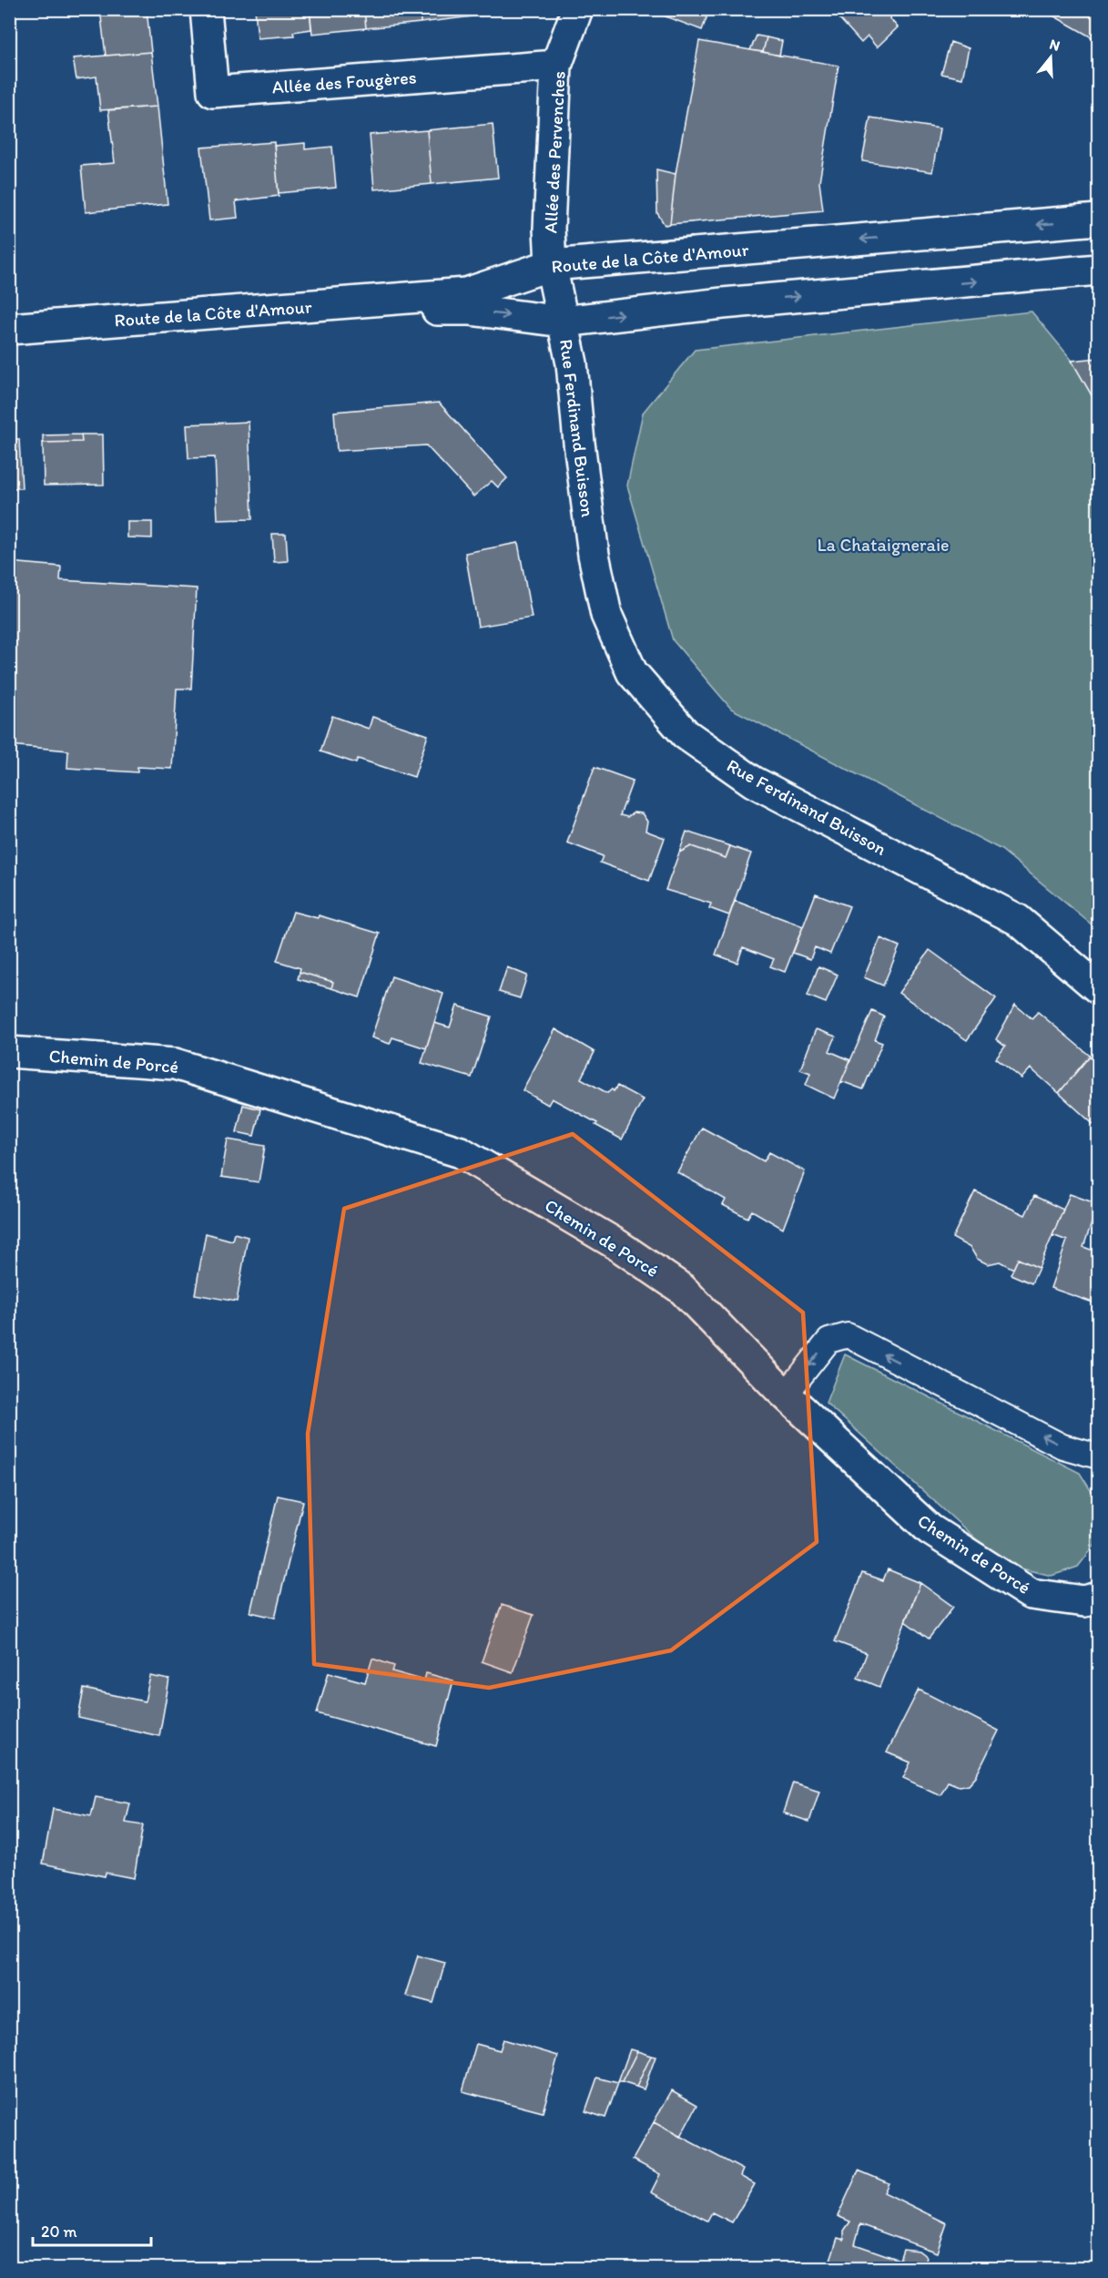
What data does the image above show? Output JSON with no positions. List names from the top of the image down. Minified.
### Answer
{"streets":{"street":["Allée des Fougères","Allée des Pervenches","Route de la Côte d'Amour","Rue Ferdinand Buisson","Chemin de Porcé"]},"crossings":[["Allée des Fougères","Allée des Pervenches"],["Allée des Pervenches","Route de la Côte d'Amour"],["Allée des Pervenches","Rue Ferdinand Buisson"],["Route de la Côte d'Amour","Rue Ferdinand Buisson"]],"parks":["La Chataigneraie"],"scale_bar":"20 m","north":"top"}
